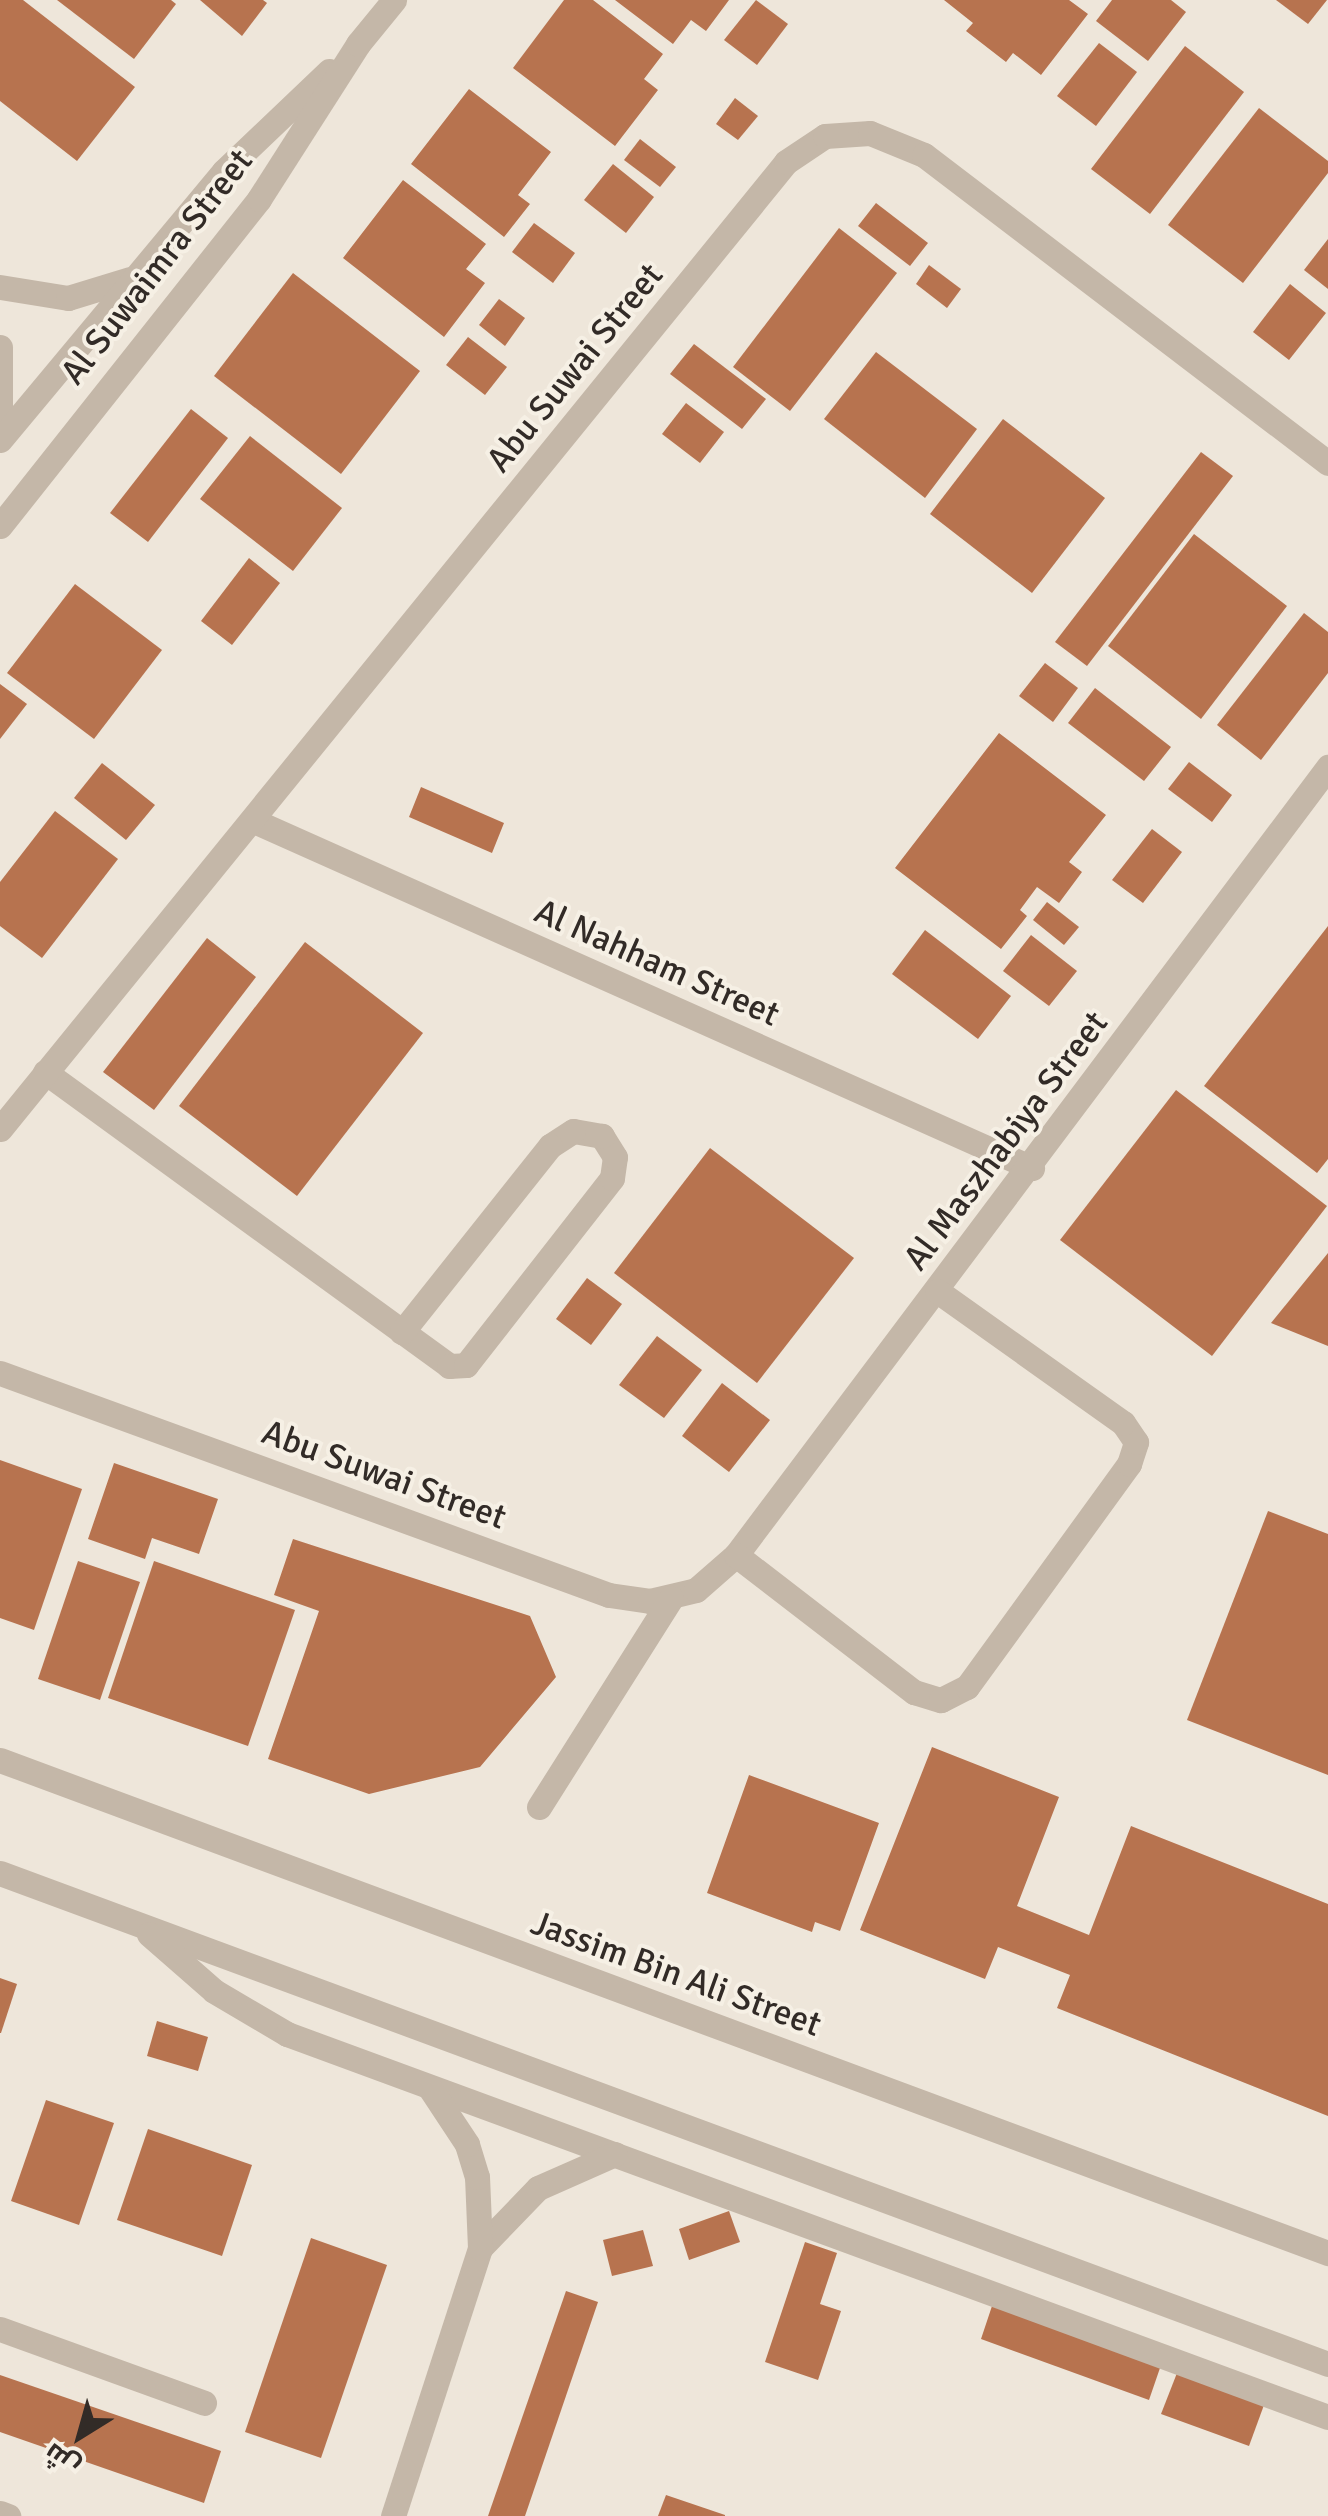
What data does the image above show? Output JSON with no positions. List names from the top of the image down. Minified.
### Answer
{"streets":{"street":["Al Suwaimra Street","Abu Suwai Street","Al Nahham Street","Al Maszhabiya Street","Jassim Bin Ali Street"]},"crossings":[["Abu Suwai Street","Al Nahham Street"],["Al Nahham Street","Al Maszhabiya Street"]],"north":"bottom left"}
